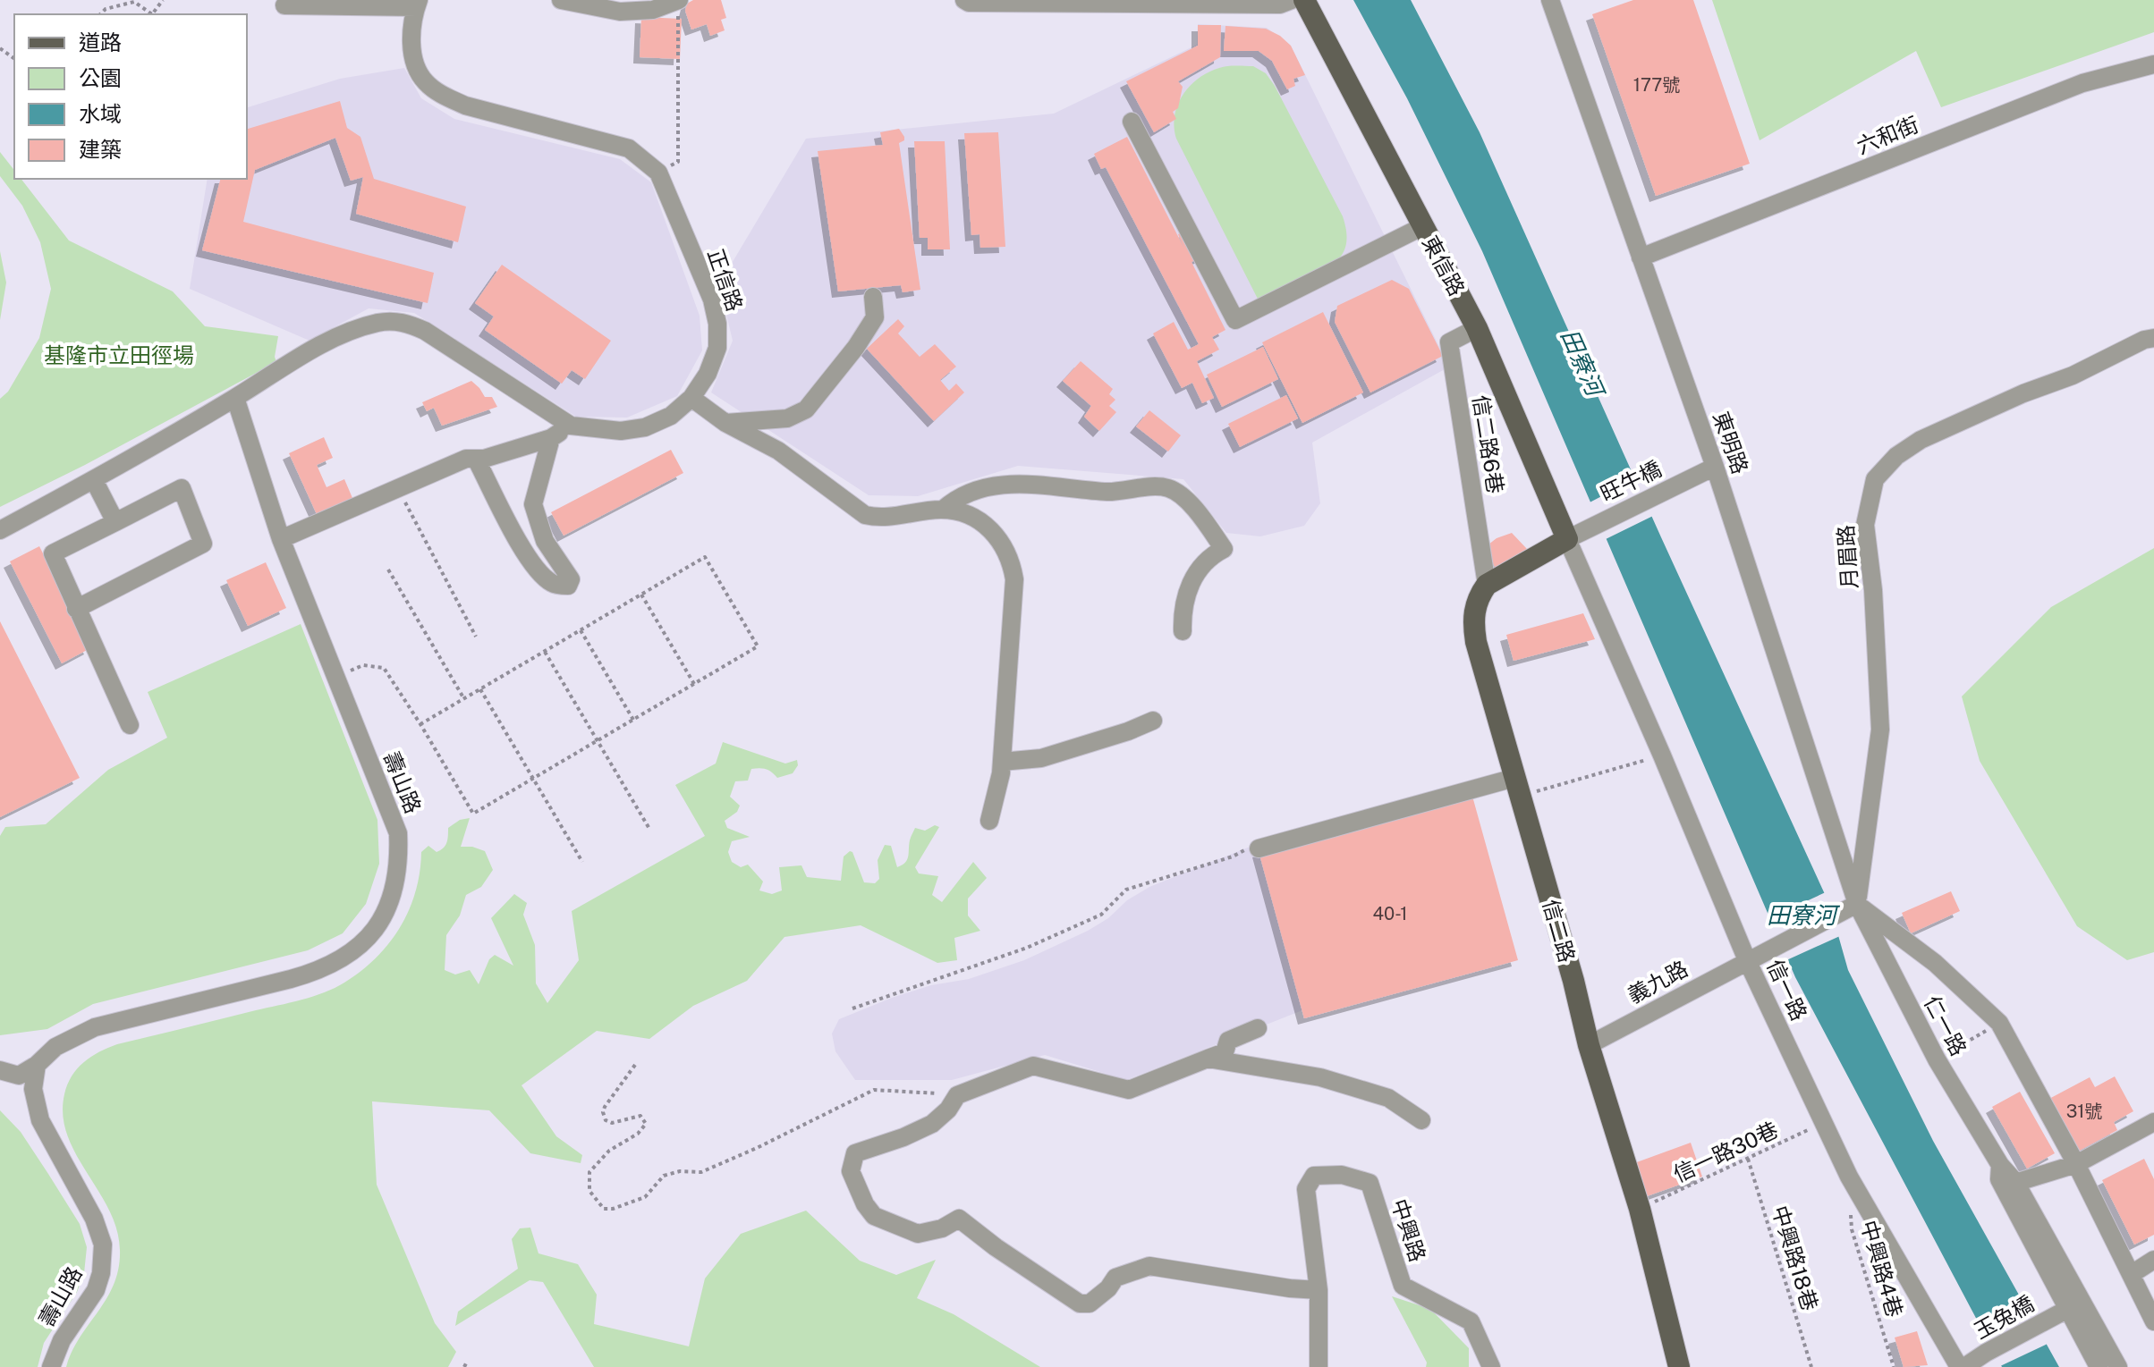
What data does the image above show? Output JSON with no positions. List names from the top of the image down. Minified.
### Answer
{"streets":{"main road":["東信路","信二路"],"street":["六和街","正信路","東明路","信二路6巷","旺牛橋","月眉路","壽山路","義九路","信一路","仁一路","中興路","玉兔橋"],"path":["信一路30巷","中興路18巷","中興路4巷"]},"crossings":[["六和街","東明路"],["東信路","信二路6巷"],["東信路","旺牛橋"],["東信路","信一路"],["正信路","壽山路"],["東明路","旺牛橋"],["東明路","月眉路"],["東明路","義九路"],["東明路","仁一路"],["信二路6巷","信二路"],["旺牛橋","信一路"],["月眉路","義九路"],["月眉路","仁一路"],["信二路","義九路"],["信二路","信一路30巷"],["義九路","信一路"],["義九路","仁一路"],["信一路","信一路30巷"],["信一路","中興路4巷"],["信一路","玉兔橋"],["仁一路","玉兔橋"],["信一路30巷","中興路18巷"]],"water":["田寮河"],"parks":["基隆市立田徑場"],"house_numbers":["177號","40-1","31號"],"legend":["道路","公園","水域","建築"]}
